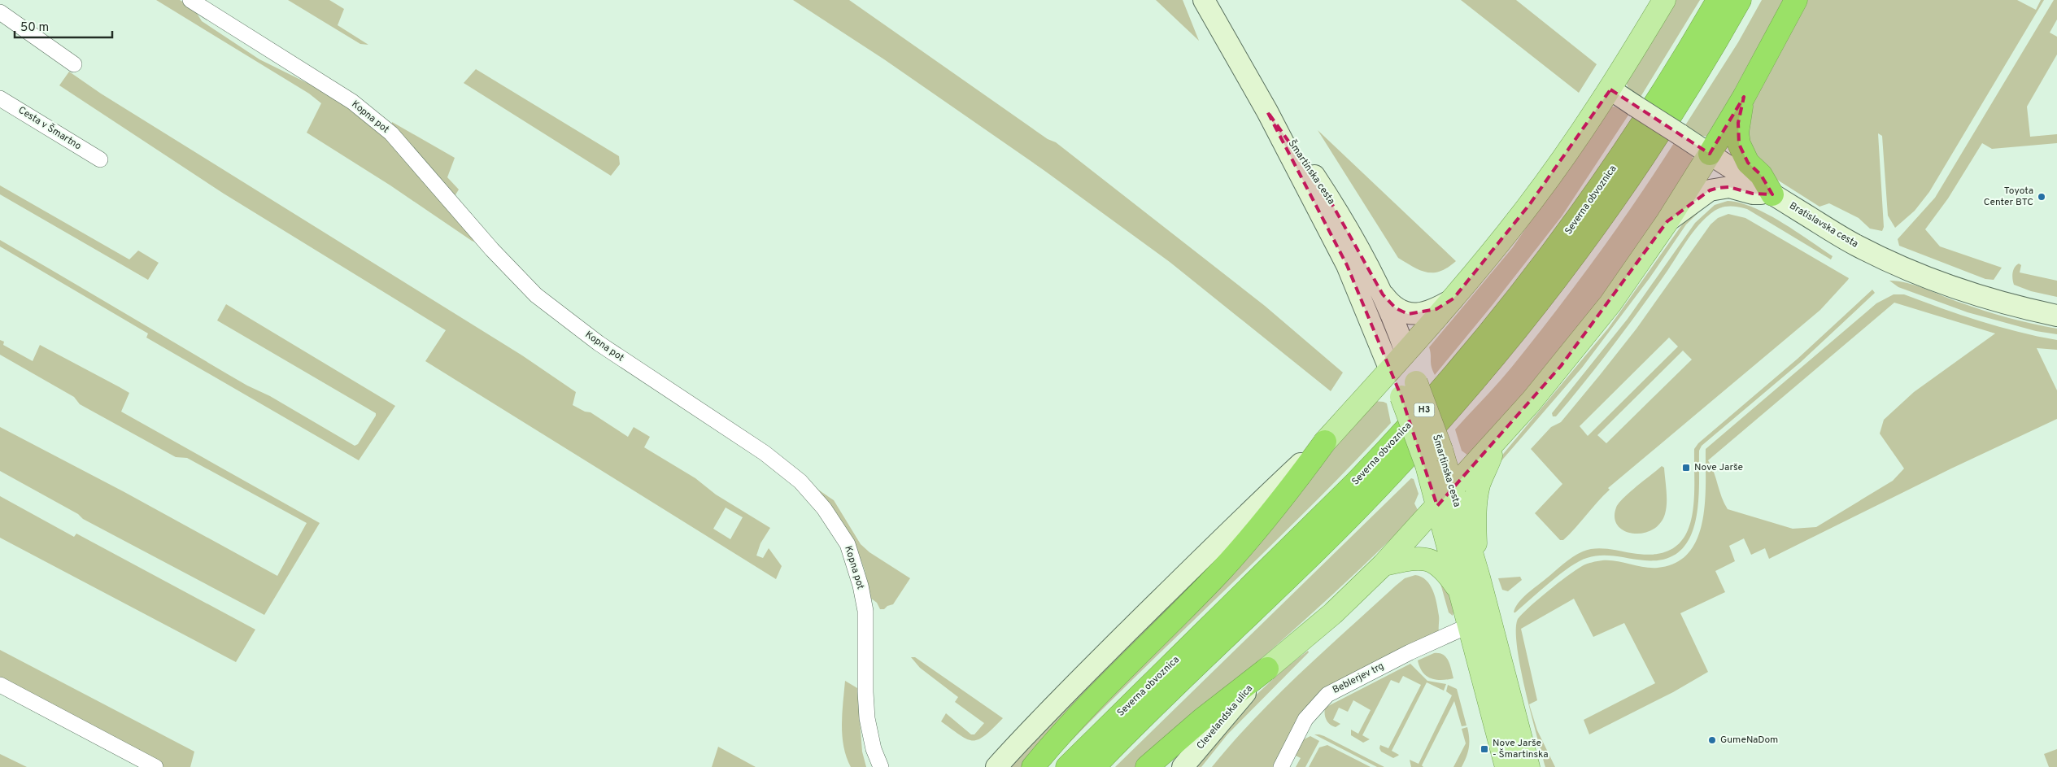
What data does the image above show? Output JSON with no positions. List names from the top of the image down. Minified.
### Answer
{"streets":{"highway":["Severna obvoznica","H3"],"main road":["Šmartinska cesta"],"street":["Kopna pot","Cesta v Šmartno","Bratislavska cesta","Beblerjev trg","Clevelandska ulica"]},"crossings":[["Šmartinska cesta","Beblerjev trg"]],"places":{"other":["Toyota Center BTC","GumeNaDom"],"transit":["Nove Jarše","Nove Jarše - Šmartinska"]},"scale_bar":"50 m"}
